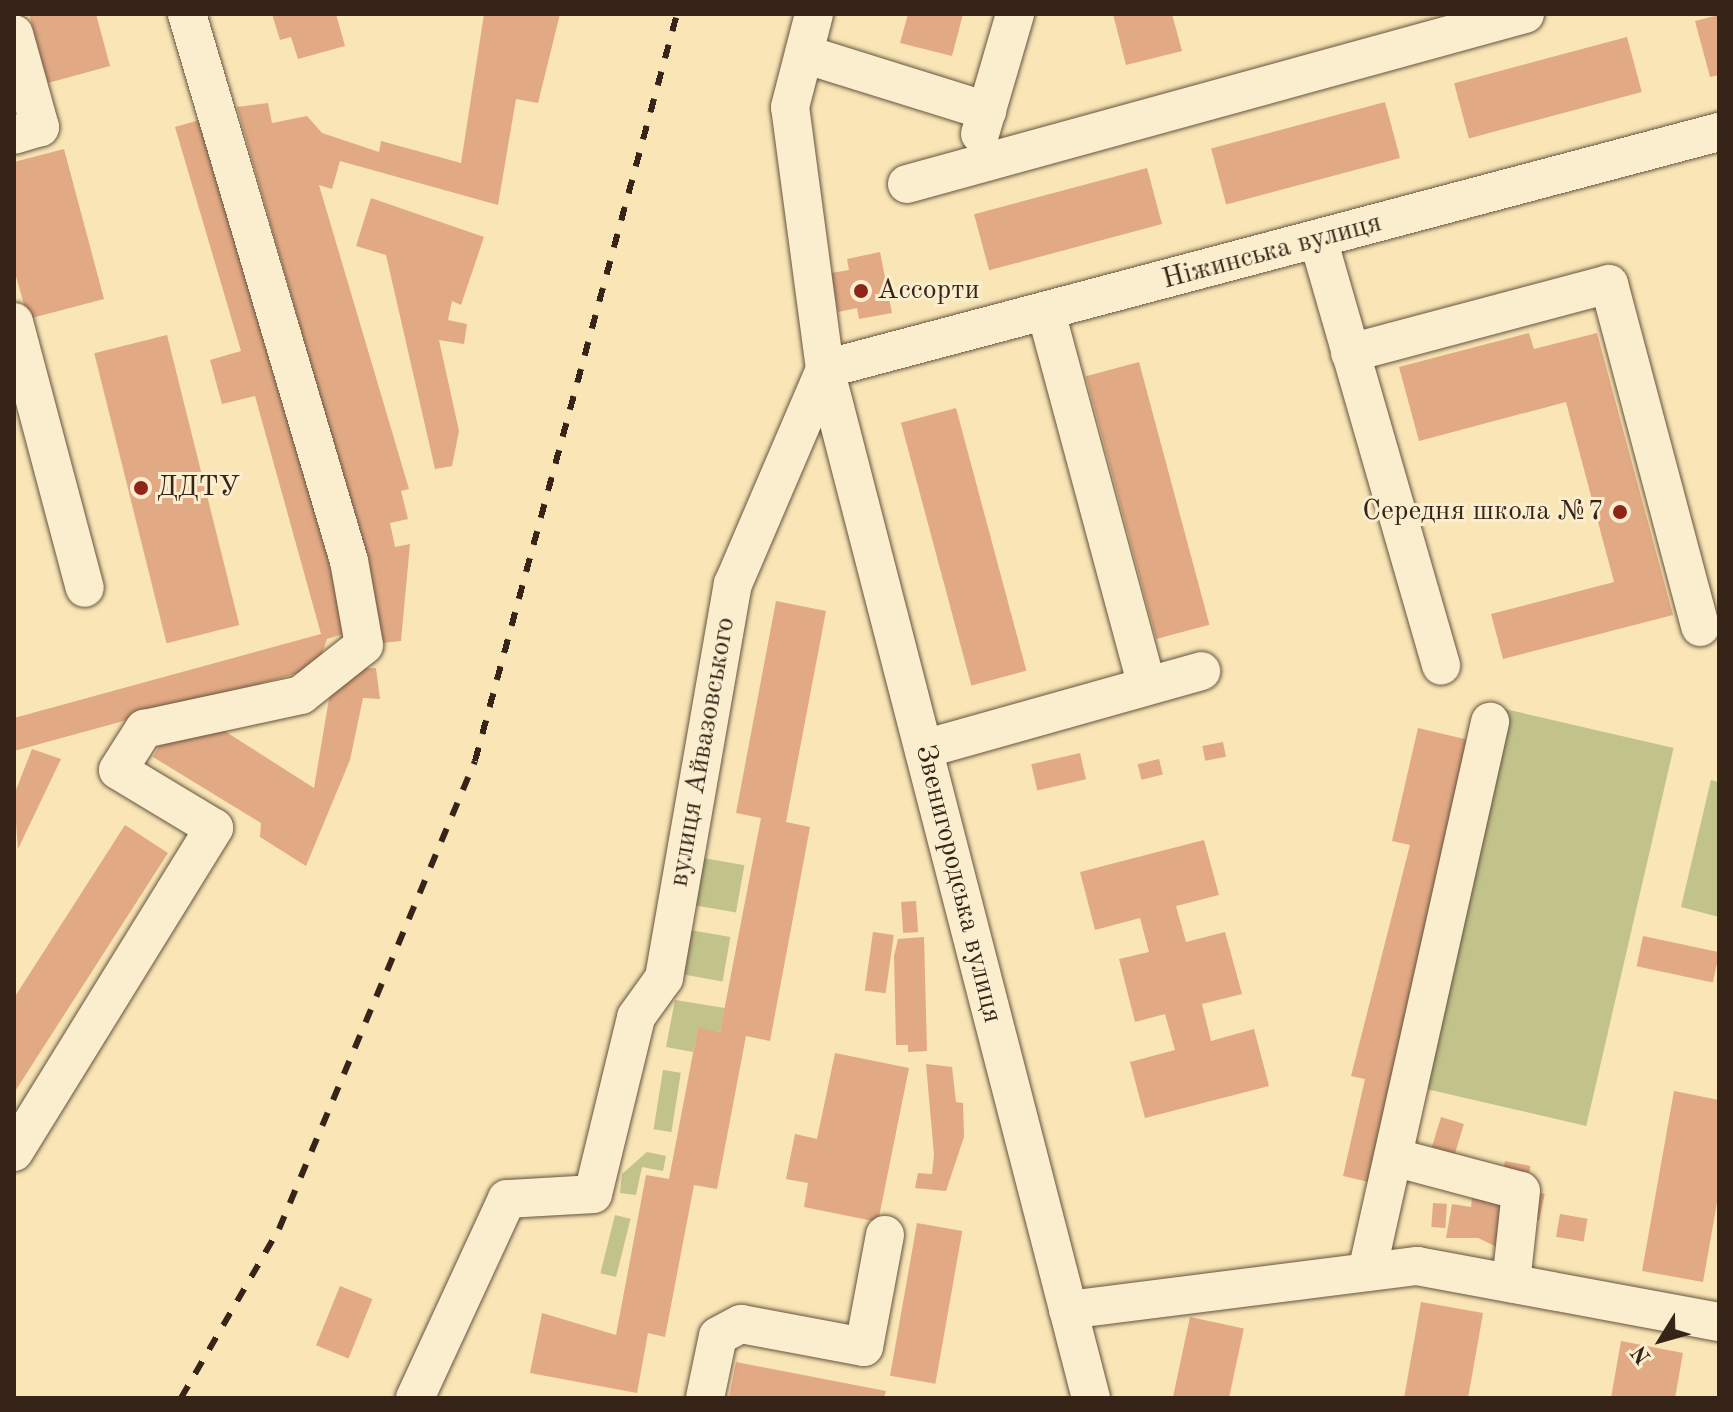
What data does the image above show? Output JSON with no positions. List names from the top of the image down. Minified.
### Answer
{"streets":{"street":["Ніжинська вулиця","вулиця Айвазовського","Звенигородська вулиця"]},"crossings":[["Ніжинська вулиця","вулиця Айвазовського"],["Ніжинська вулиця","Звенигородська вулиця"],["вулиця Айвазовського","Звенигородська вулиця"]],"places":["Ассорти","ДДТУ","Середня школа №7"],"north":"bottom left"}
